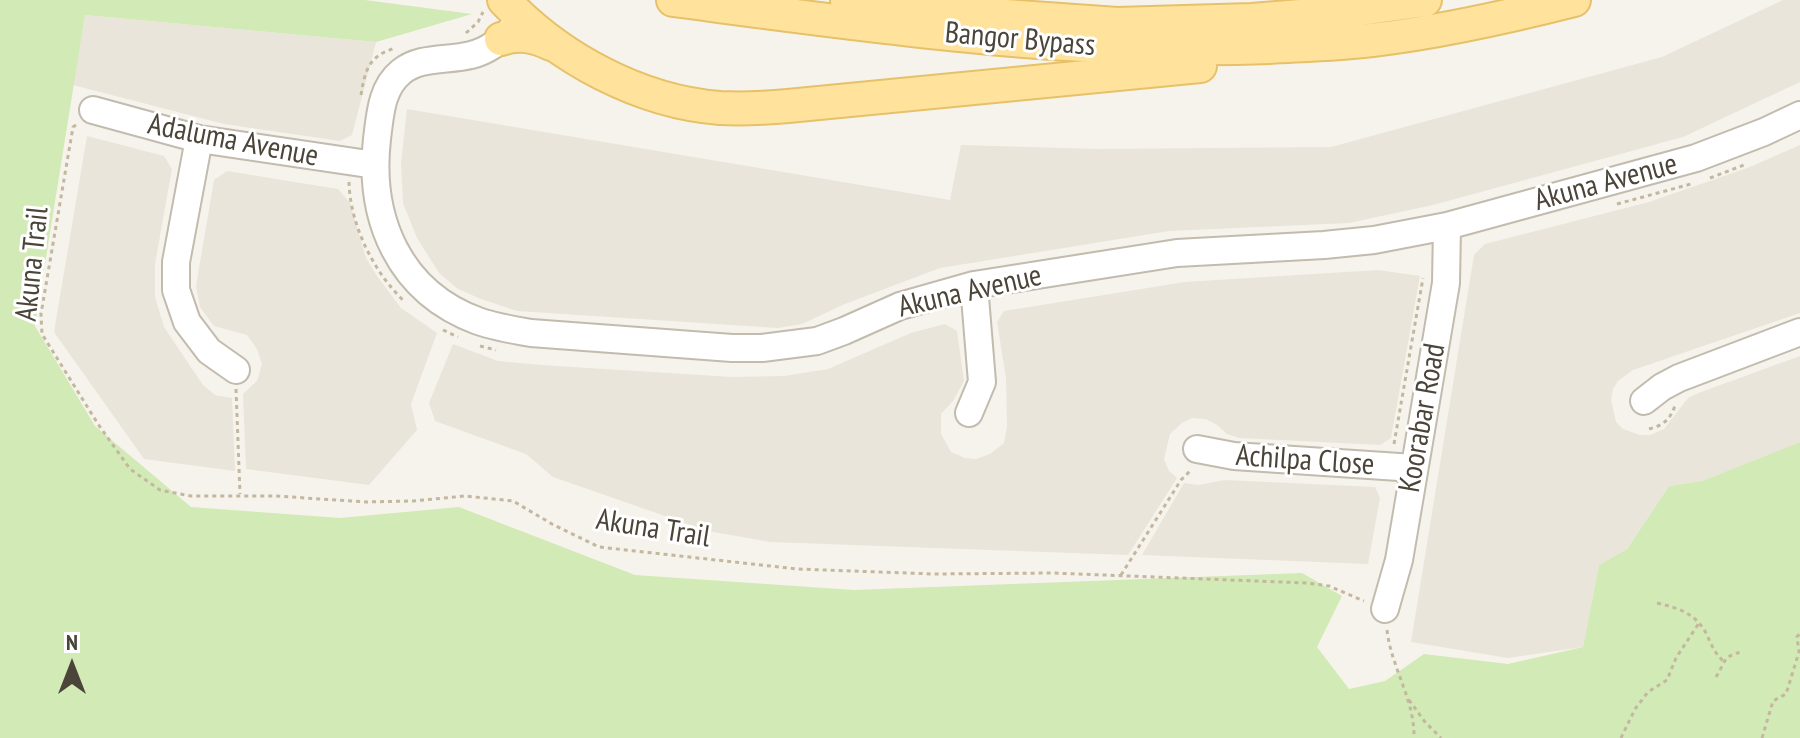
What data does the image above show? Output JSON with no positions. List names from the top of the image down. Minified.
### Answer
{"streets":{"main road":["Bangor Bypass"],"street":["Adaluma Avenue","Akuna Avenue","Koorabar Road","Achilpa Close"],"path":["Akuna Trail"]},"crossings":[["Adaluma Avenue","Akuna Avenue"],["Adaluma Avenue","Akuna Trail"],["Akuna Avenue","Koorabar Road"],["Akuna Trail","Koorabar Road"],["Koorabar Road","Achilpa Close"]],"north":"top"}
